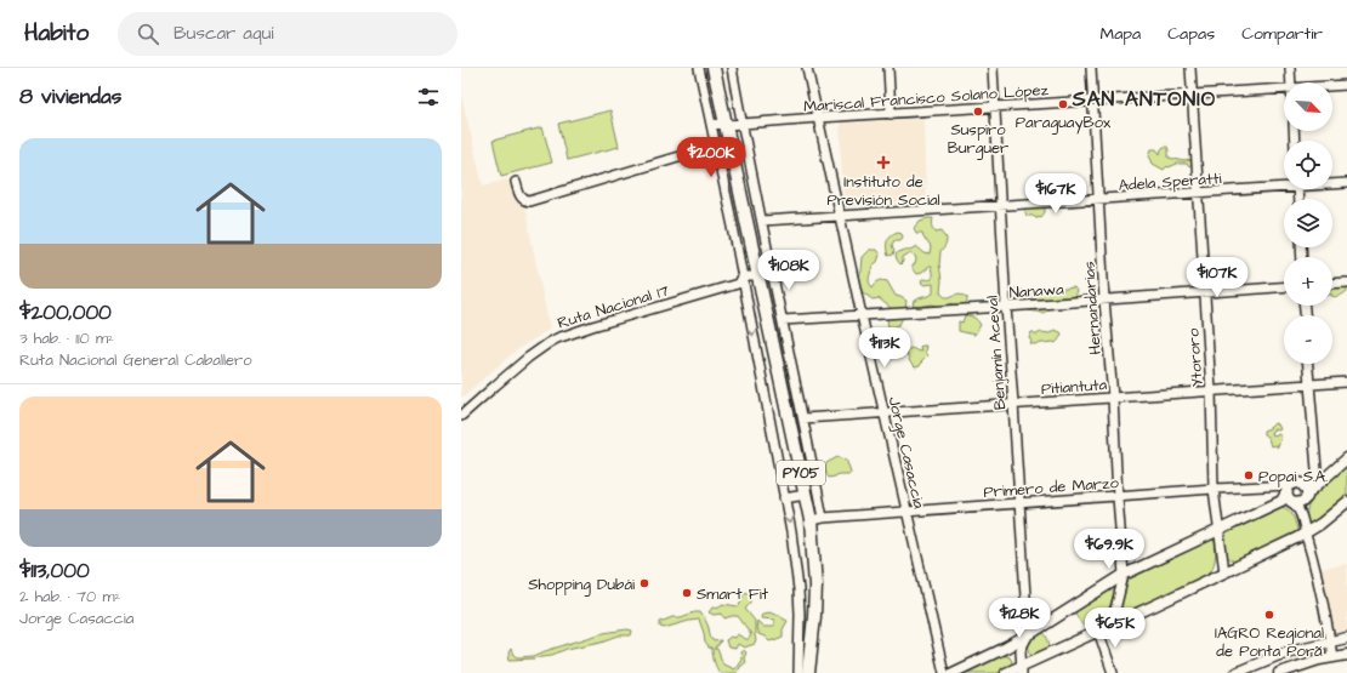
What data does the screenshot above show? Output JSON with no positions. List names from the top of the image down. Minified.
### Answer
{"streets":{"highway":["PY05"],"street":["Mariscal Francisco Solano López","Adela Speratti","Nanawa","Ruta Nacional 17","Hernandarias","Benjamín Aceval","Ytororo","Pitiantuta","Jorge Casaccia","Primero de Marzo"]},"crossings":[["Mariscal Francisco Solano López","Hernandarias"],["Mariscal Francisco Solano López","Benjamín Aceval"],["Mariscal Francisco Solano López","Ytororo"],["Mariscal Francisco Solano López","Jorge Casaccia"],["Mariscal Francisco Solano López","PY05"],["Adela Speratti","Hernandarias"],["Adela Speratti","Benjamín Aceval"],["Adela Speratti","Ytororo"],["Adela Speratti","Jorge Casaccia"],["Nanawa","Hernandarias"],["Nanawa","Benjamín Aceval"],["Nanawa","Ytororo"],["Nanawa","Jorge Casaccia"],["Ruta Nacional 17","PY05"],["Hernandarias","Pitiantuta"],["Hernandarias","Primero de Marzo"],["Benjamín Aceval","Pitiantuta"],["Benjamín Aceval","Primero de Marzo"],["Ytororo","Pitiantuta"],["Ytororo","Primero de Marzo"],["Pitiantuta","Jorge Casaccia"],["Jorge Casaccia","Primero de Marzo"],["PY05","Primero de Marzo"]],"districts":["SAN ANTONIO"],"places":{"other":["ParaguayBox","Suspiro Burguer","Popai S.A.","Shopping Dubái","Smart Fit","IAGRO Regional de Ponta Porã"],"health":["Instituto de Previsión Social"]},"north":"bottom right","page":{"header":"Habito","search":"Buscar aquí","nav":["Mapa","Capas","Compartir"],"heading":"8 viviendas","map_buttons":["+","−"],"list":[{"name":"$200,000","note":"3 hab. · 110 m² · Ruta Nacional General Caballero"},{"name":"$113,000","note":"2 hab. · 70 m² · Jorge Casaccia"}],"price":["$200K","$167K","$108K","$107K","$113K","$69.9K","$128K","$65K"]}}
